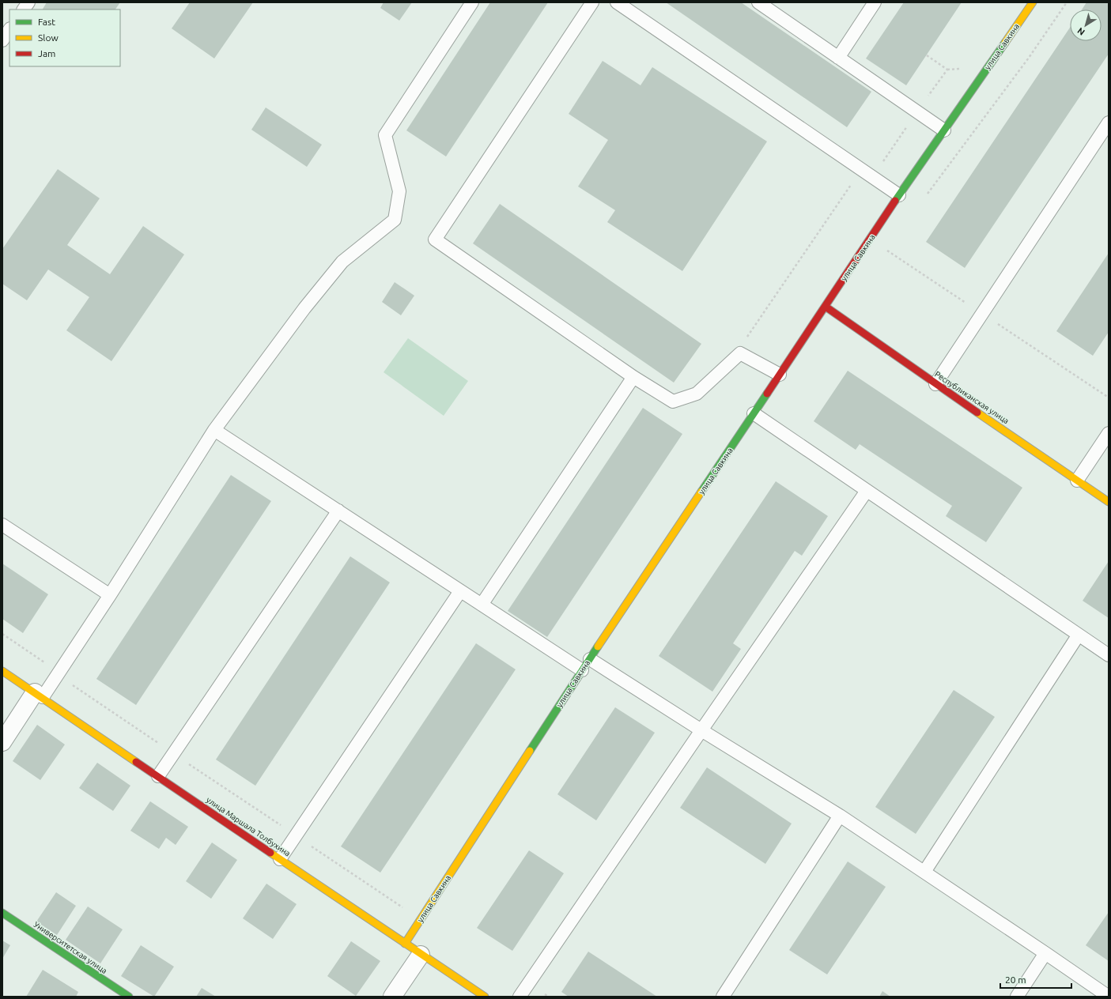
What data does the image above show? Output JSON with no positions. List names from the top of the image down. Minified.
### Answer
{"streets":{"street":["улица Савкина","Республиканская улица","улица Маршала Толбухина","Университетская улица"]},"crossings":[["улица Савкина","Республиканская улица"],["улица Савкина","улица Маршала Толбухина"]],"legend":["Fast","Slow","Jam"],"scale_bar":"20 m","north":"bottom left"}
